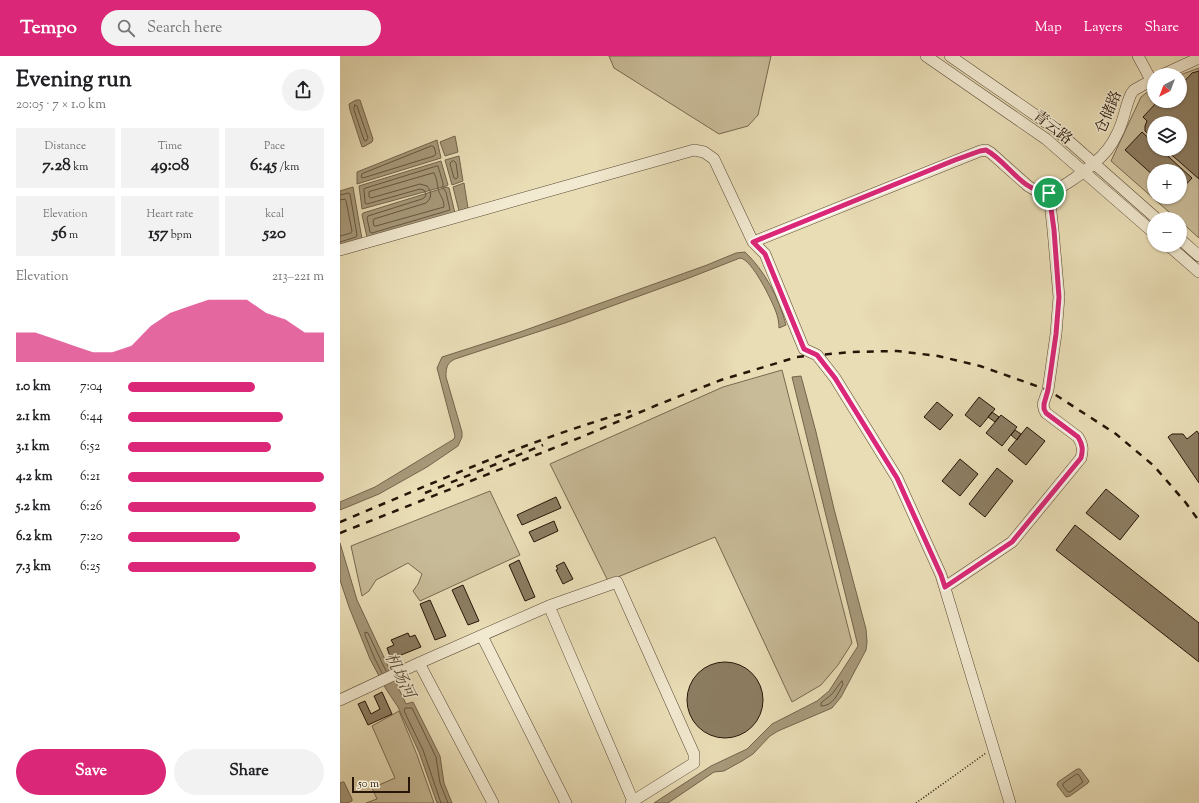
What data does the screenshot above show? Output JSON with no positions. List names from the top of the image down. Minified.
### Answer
{"streets":{"street":["仓储路","青云路"]},"crossings":[["仓储路","青云路"]],"water":["机场河"],"scale_bar":"50 m","north":"bottom left","page":{"header":"Tempo","search":"Search here","nav":["Map","Layers","Share"],"heading":["Evening run","20:05 · 7 × 1.0 km"],"map_buttons":["+","−"],"stats":[["Distance","7.28 km"],["Time","49:08"],["Pace","6:45 /km"],["Elevation","56 m"],["Heart rate","157 bpm"],["kcal","520"]],"chart":["Elevation","213–221 m"],"list":[{"name":"1.0 km","note":"7:04"},{"name":"2.1 km","note":"6:44"},{"name":"3.1 km","note":"6:52"},{"name":"4.2 km","note":"6:21"},{"name":"5.2 km","note":"6:26"},{"name":"6.2 km","note":"7:20"},{"name":"7.3 km","note":"6:25"}],"buttons":["Save","Share"],"scale":"50 m"}}
